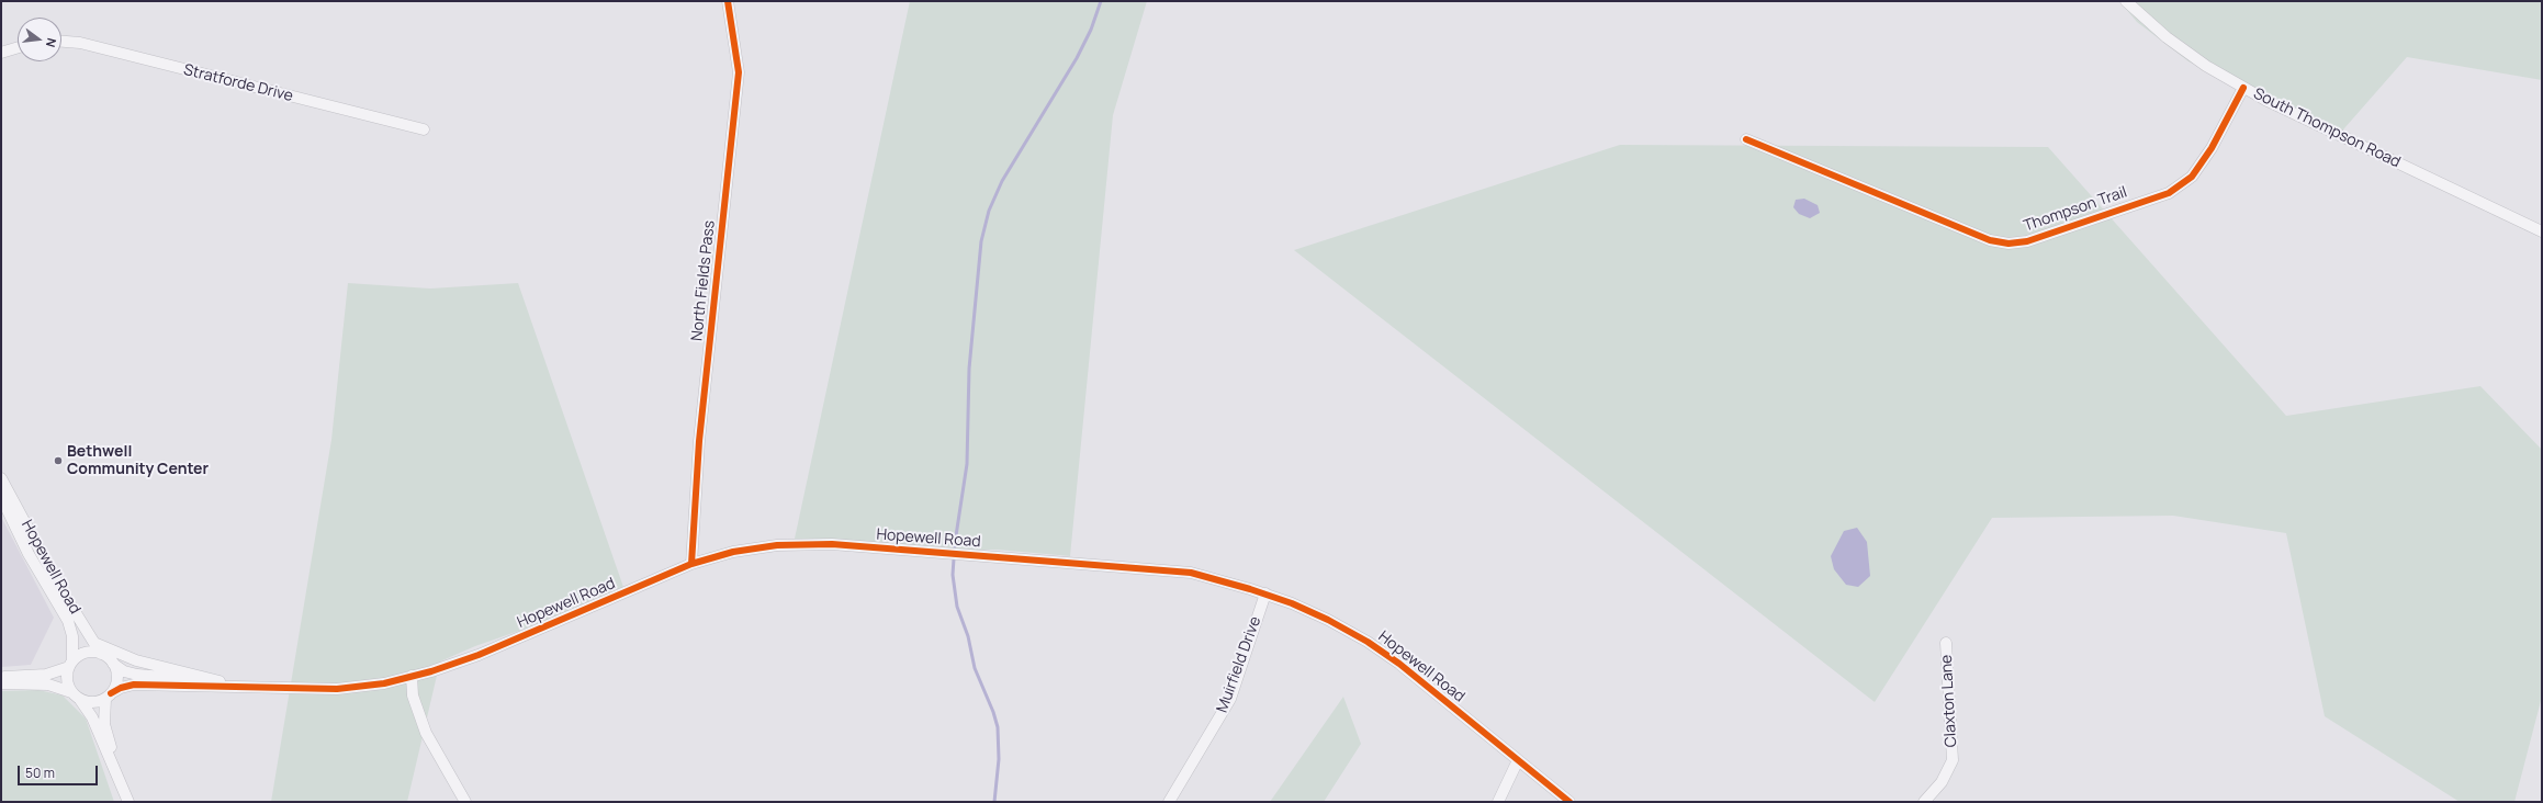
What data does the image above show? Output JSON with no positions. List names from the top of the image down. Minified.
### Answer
{"streets":{"street":["Stratforde Drive","South Thompson Road","Thompson Trail","North Fields Pass","Hopewell Road","Muirfield Drive","Claxton Lane"]},"crossings":[["South Thompson Road","Thompson Trail"],["North Fields Pass","Hopewell Road"],["Hopewell Road","Muirfield Drive"]],"places":["Bethwell Community Center"],"scale_bar":"50 m","north":"right"}
